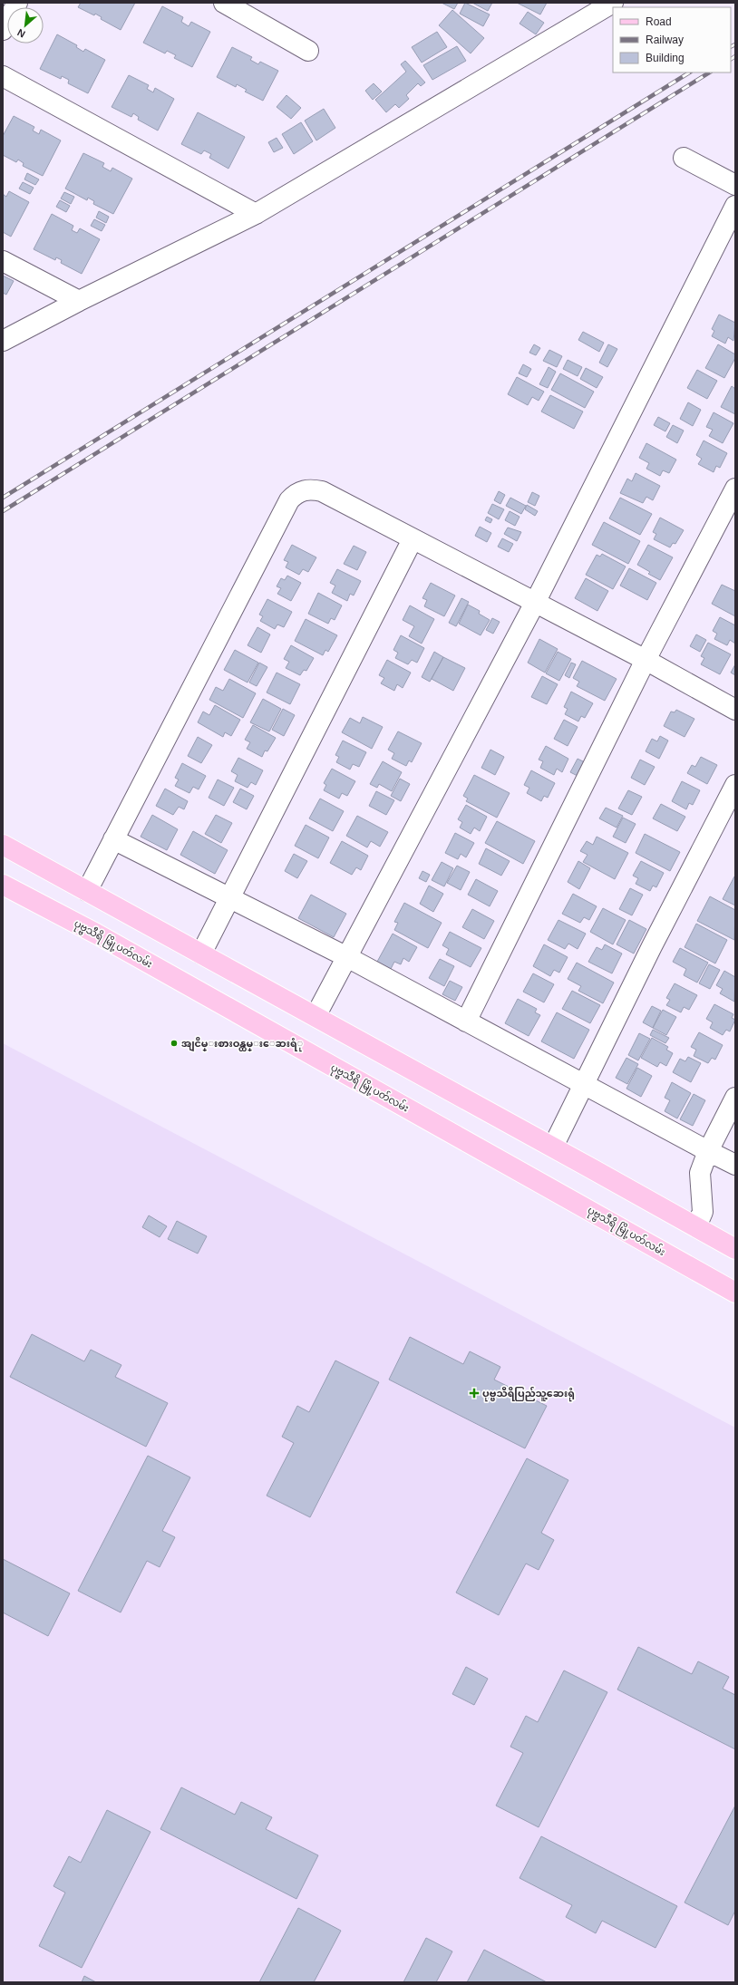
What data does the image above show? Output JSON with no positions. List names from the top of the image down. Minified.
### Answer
{"streets":{"main road":["ပုဗ္ဗသီရိ မြို့ပတ်လမ်း"]},"places":{"other":["အျငိမ္းစားဝန္ထမ္းေဆးရံု"],"health":["ပုဗ္ဗသီရိပြည်သူ့ဆေးရုံ"]},"legend":["Road","Railway","Building"],"north":"bottom left"}
